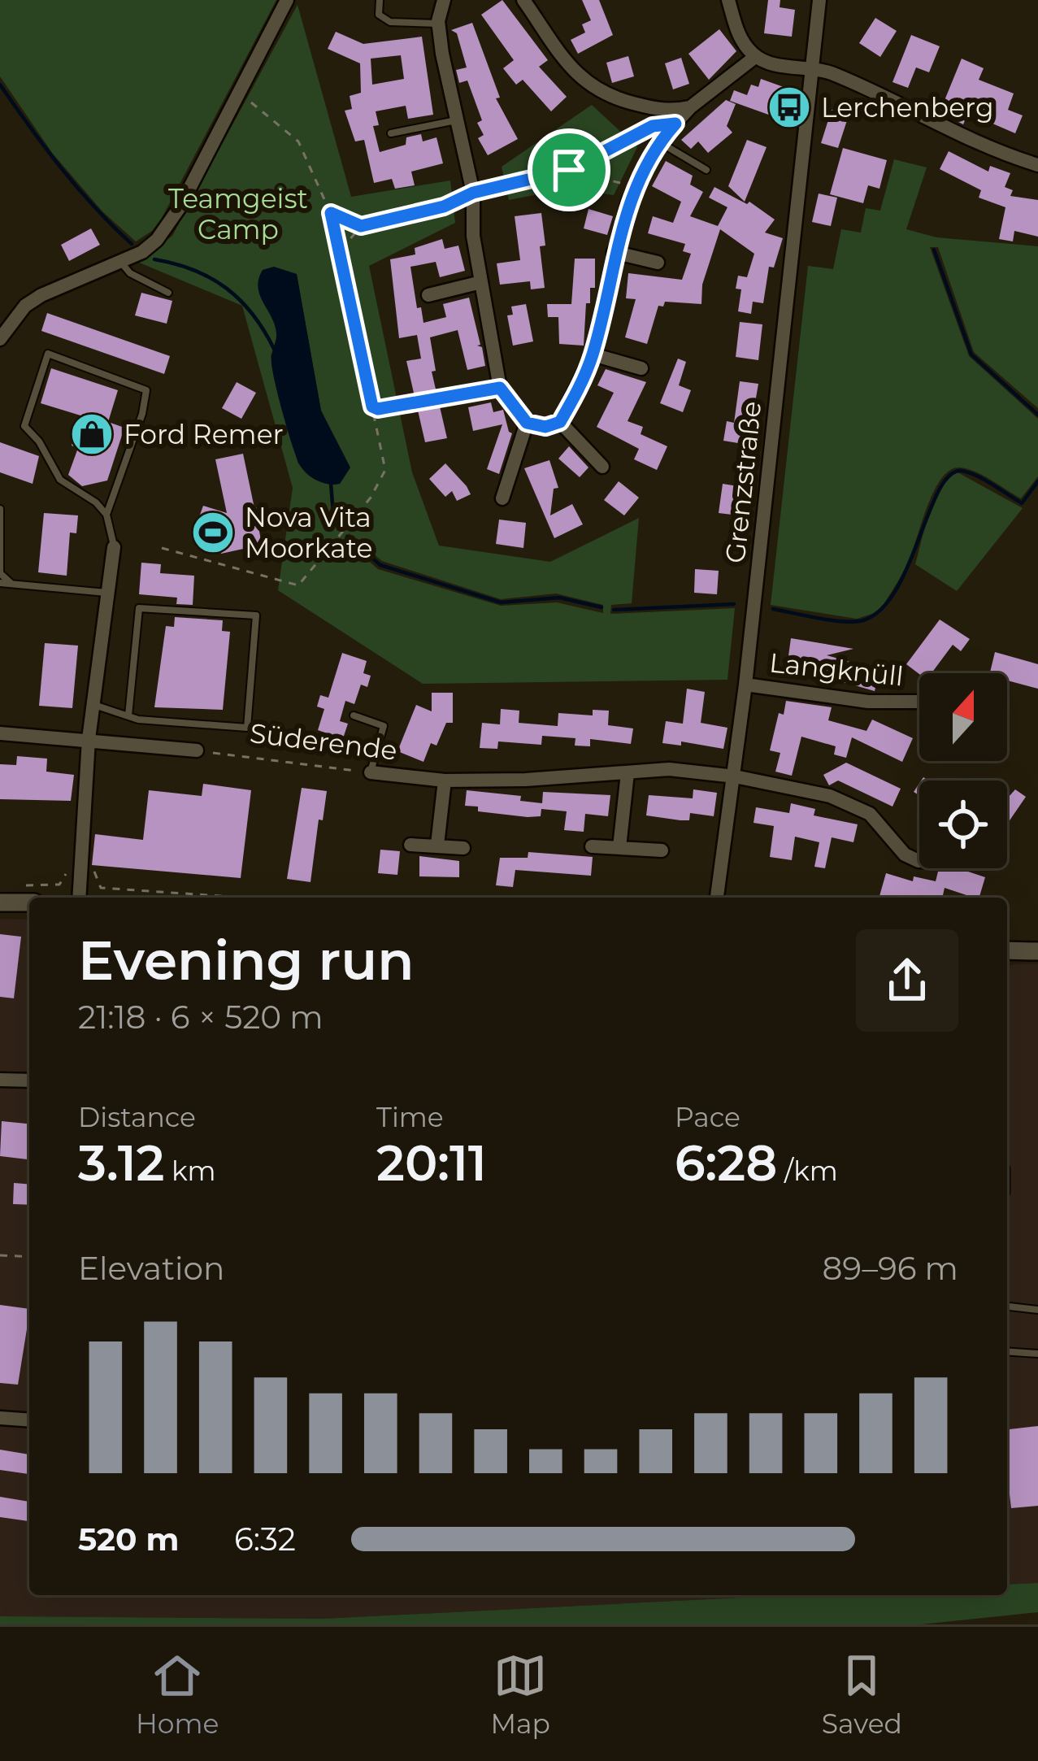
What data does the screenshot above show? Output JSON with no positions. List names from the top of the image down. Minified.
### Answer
{"streets":{"street":["Grenzstraße","Langknüll","Süderende"]},"crossings":[["Grenzstraße","Langknüll"],["Grenzstraße","Süderende"]],"parks":["Teamgeist Camp"],"places":{"bus stop":["Lerchenberg"],"shop":["Ford Remer"],"sports":["Nova Vita Moorkate"]},"north":"top","page":{"heading":["Evening run","21:18 · 6 × 520 m"],"stats":[["Distance","3.12 km"],["Time","20:11"],["Pace","6:28 /km"]],"chart":["Elevation","89–96 m"],"list":[{"name":"520 m","note":"6:32"}],"tabs":["Home","Map","Saved"]}}
